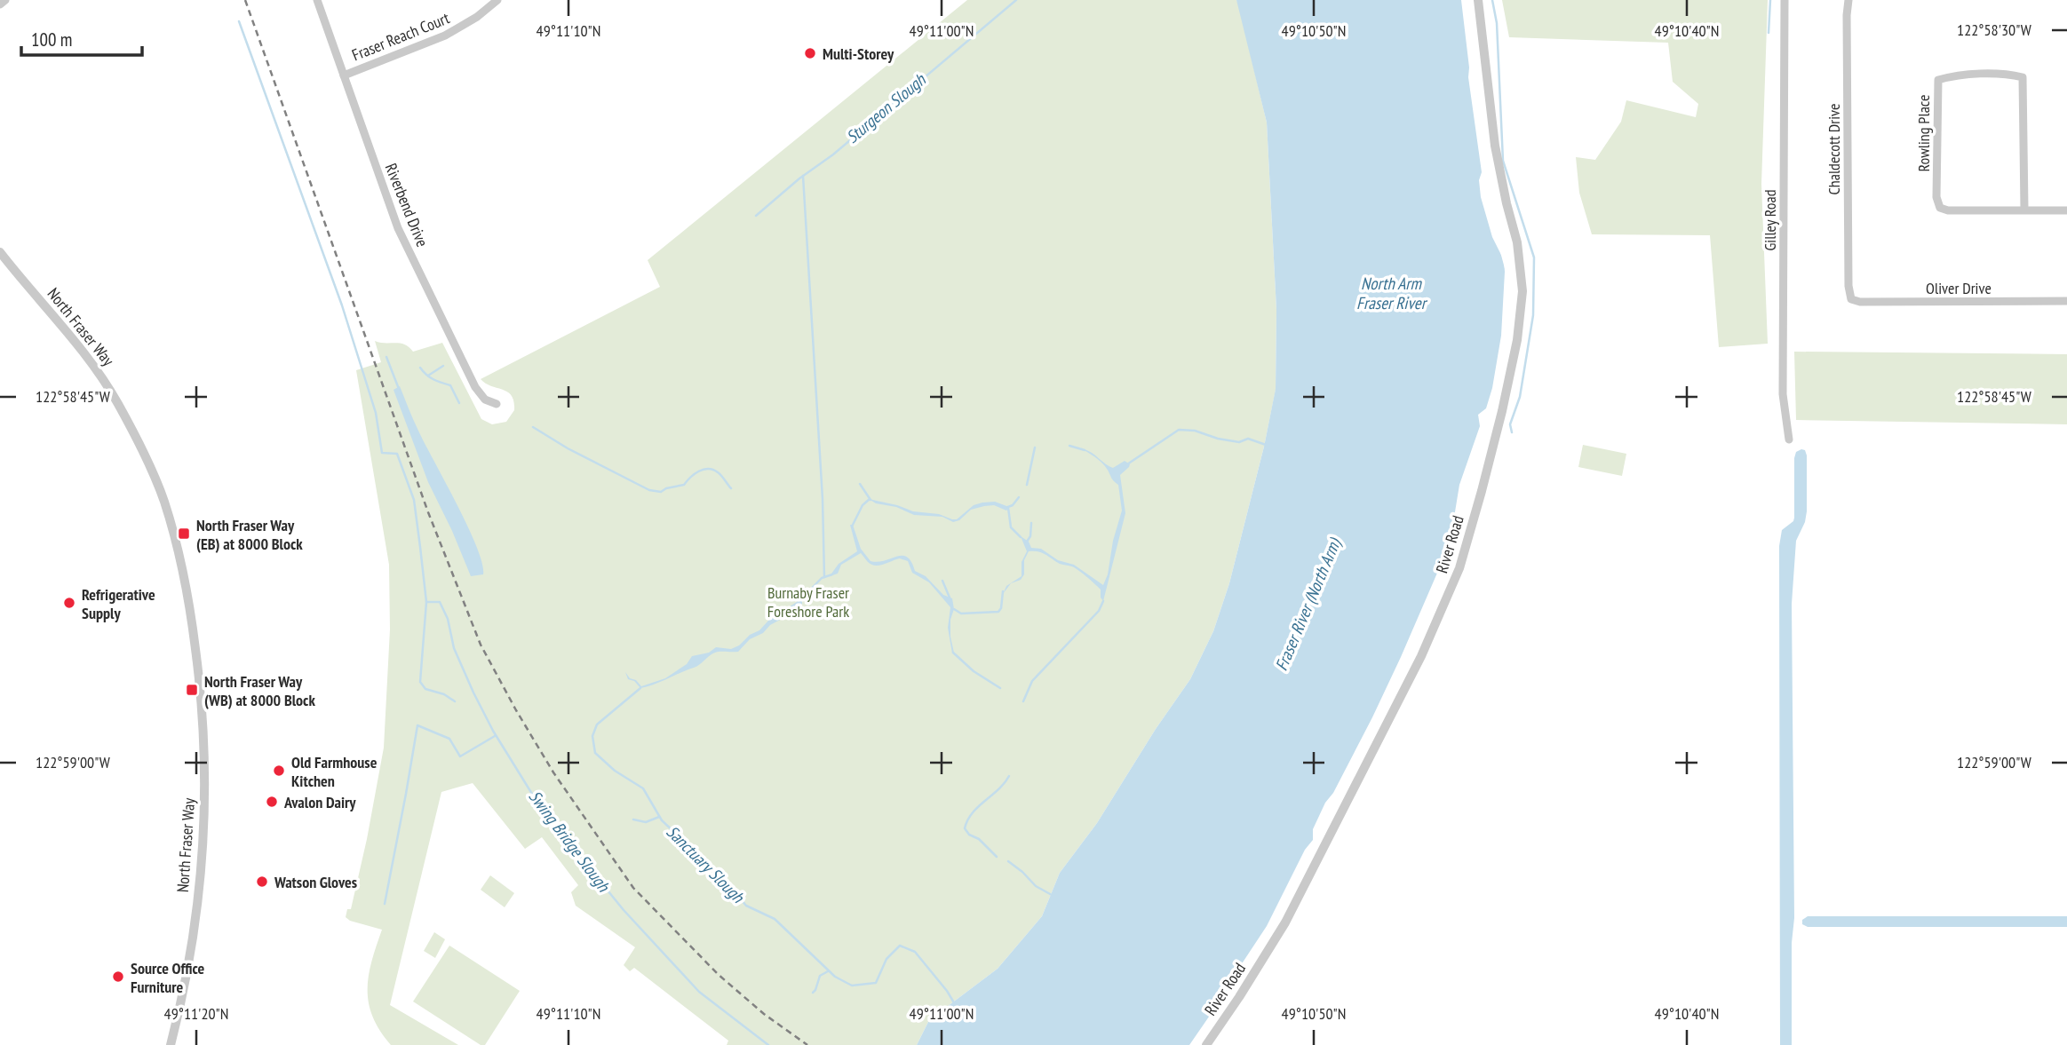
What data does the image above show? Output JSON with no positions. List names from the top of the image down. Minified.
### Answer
{"streets":{"street":["Fraser Reach Court","Rowling Place","Chaldecott Drive","Riverbend Drive","Gilley Road","Oliver Drive","North Fraser Way","River Road"]},"crossings":[["Fraser Reach Court","Riverbend Drive"],["Chaldecott Drive","Oliver Drive"]],"water":["Sturgeon Slough","North Arm Fraser River","Fraser River (North Arm)","Swing Bridge Slough","Sanctuary Slough"],"parks":["Burnaby Fraser Foreshore Park"],"places":{"other":["Multi-Storey","Refrigerative Supply","Old Farmhouse Kitchen","Avalon Dairy","Watson Gloves","Source Office Furniture"],"transit":["North Fraser Way (EB) at 8000 Block","North Fraser Way (WB) at 8000 Block"]},"scale_bar":"100 m","coordinates":["122°58'30\"W","49°11'10\"N","49°11'00\"N","49°10'50\"N","49°10'40\"N","122°58'45\"W","122°59'00\"W","49°11'20\"N"]}
